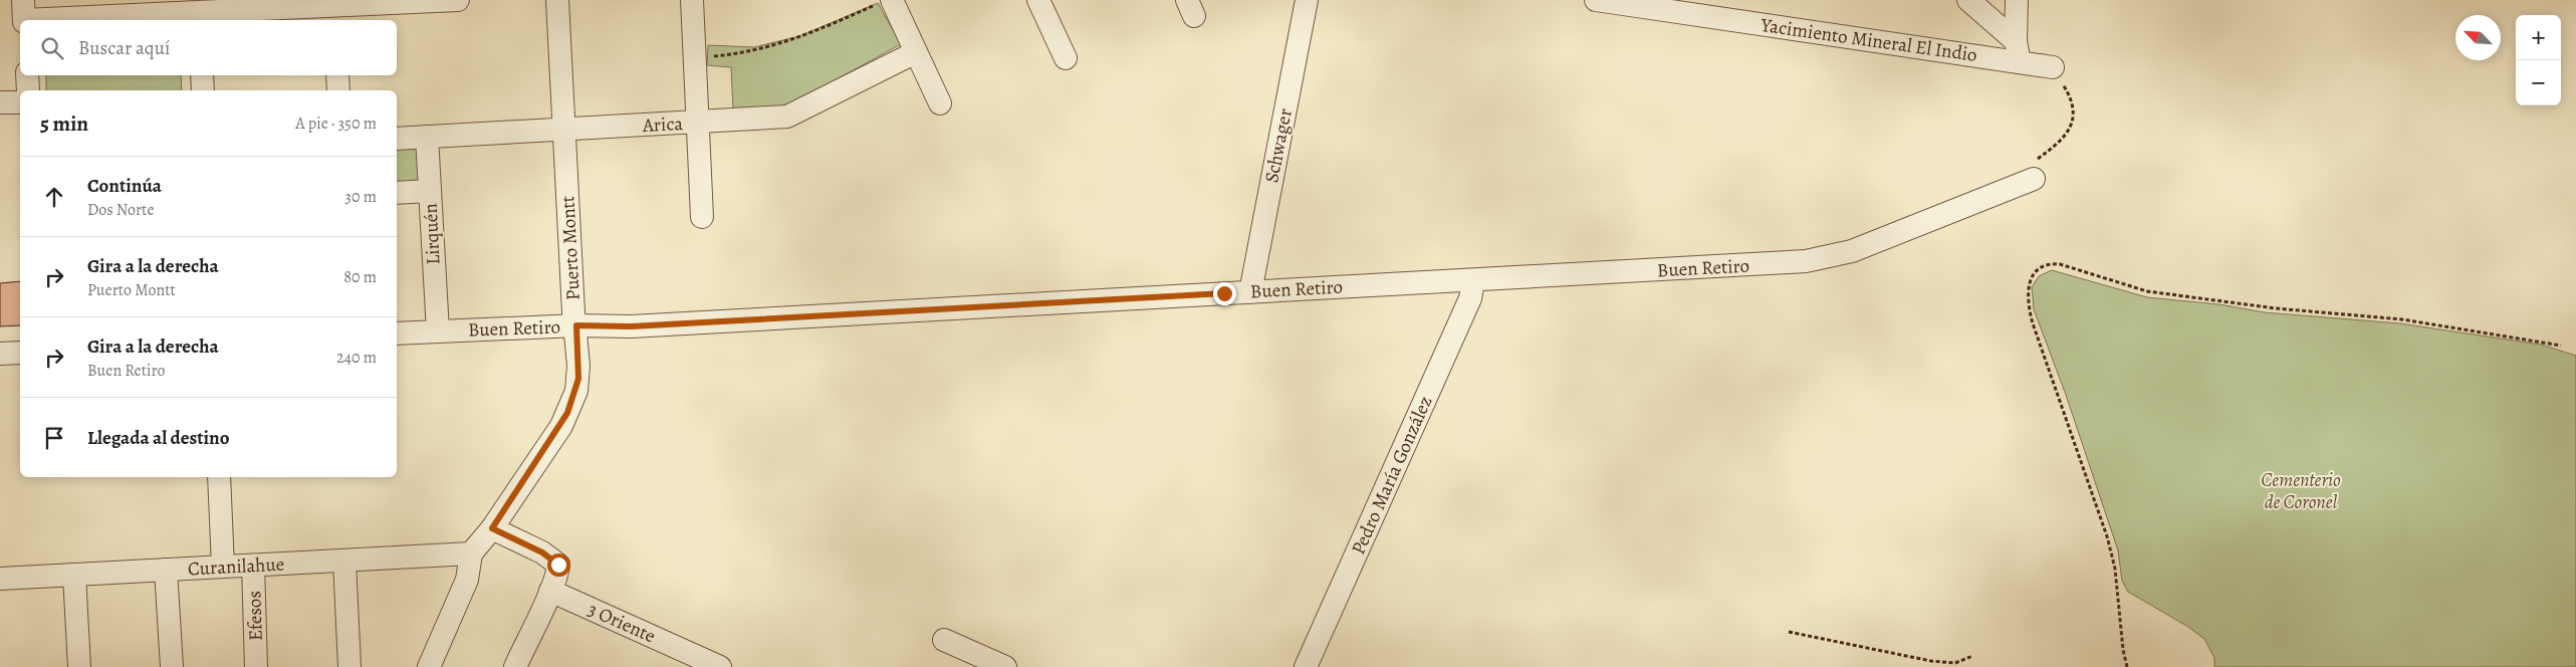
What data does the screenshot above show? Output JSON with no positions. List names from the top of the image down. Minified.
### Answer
{"streets":{"street":["Yacimiento Mineral El Indio","Arica","Schwager","Lirquén","Puerto Montt","Buen Retiro","Pedro María González","Curanilahue","Efesos","3 Oriente"]},"crossings":[["Arica","Lirquén"],["Arica","Puerto Montt"],["Schwager","Buen Retiro"],["Lirquén","Buen Retiro"],["Puerto Montt","Buen Retiro"],["Puerto Montt","Curanilahue"],["Buen Retiro","Pedro María González"],["Curanilahue","Efesos"]],"parks":["Cementerio de Coronel"],"north":"top left","page":{"map_buttons":["+","−"],"search":"Buscar aquí","heading":["5 min","A pie · 350 m"],"list":[["Continúa","Dos Norte","30 m"],["Gira a la derecha","Puerto Montt","80 m"],["Gira a la derecha","Buen Retiro","240 m"],"Llegada al destino"]}}
